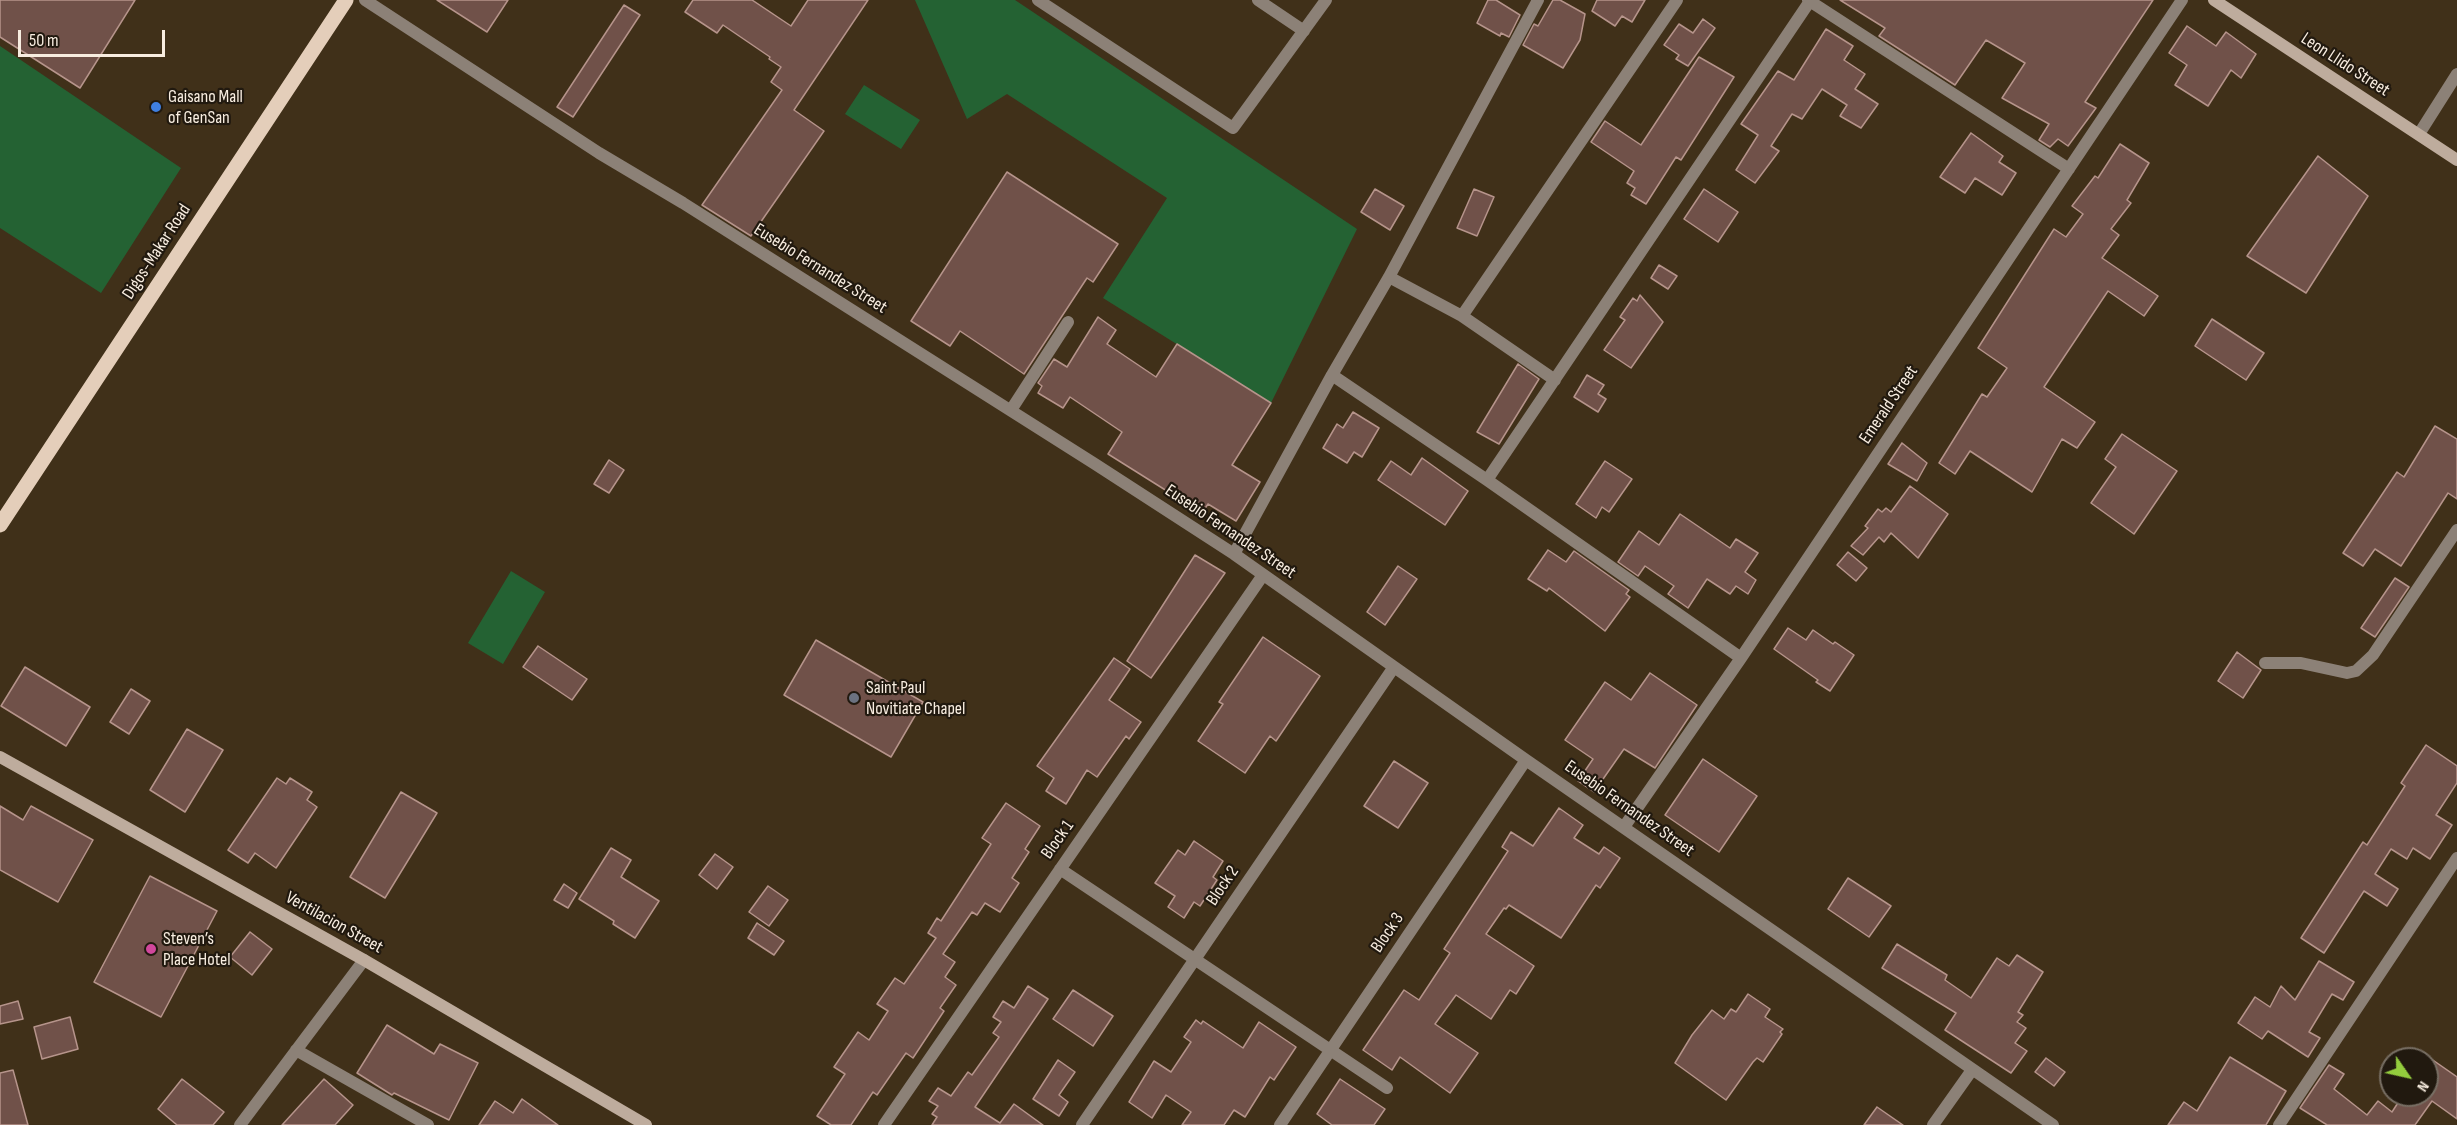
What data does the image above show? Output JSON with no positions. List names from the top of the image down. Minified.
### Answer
{"streets":{"main road":["Digos-Makar Road"],"street":["Leon Llido Street","Eusebio Fernandez Street","Emerald Street","Block 1","Block 2","Ventilacion Street","Block 3"]},"crossings":[["Eusebio Fernandez Street","Emerald Street"],["Eusebio Fernandez Street","Block 1"],["Eusebio Fernandez Street","Block 2"],["Eusebio Fernandez Street","Block 3"]],"places":["Gaisano Mall of GenSan","Saint Paul Novitiate Chapel","Steven’s Place Hotel"],"scale_bar":"50 m","north":"bottom right"}
